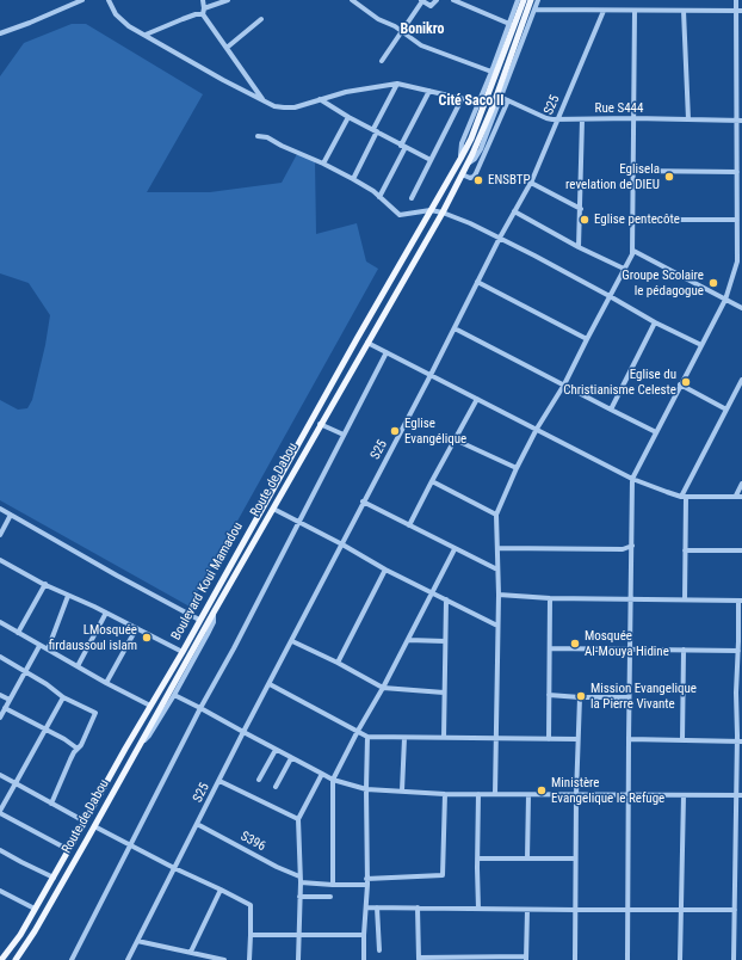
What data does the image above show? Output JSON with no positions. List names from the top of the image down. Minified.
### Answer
{"streets":{"main road":["Route de Dabou","Boulevard Koui Mamadou"],"street":["S25","Rue S444","S396"]},"crossings":[["S25","Rue S444"],["S25","S396"]],"districts":["Bonikro","Cité Saco II"],"places":["Eglisela revelation de DIEU","ENSBTP","Eglise pentecôte","Groupe Scolaire le pédagogue","Eglise du Christianisme Celeste","Eglise Evangélique","LMosquée firdaussoul islam","Mosquée Al-Mouya Hidine","Mission Evangelique la Pierre Vivante","Ministère Evangelique le Refuge"]}
